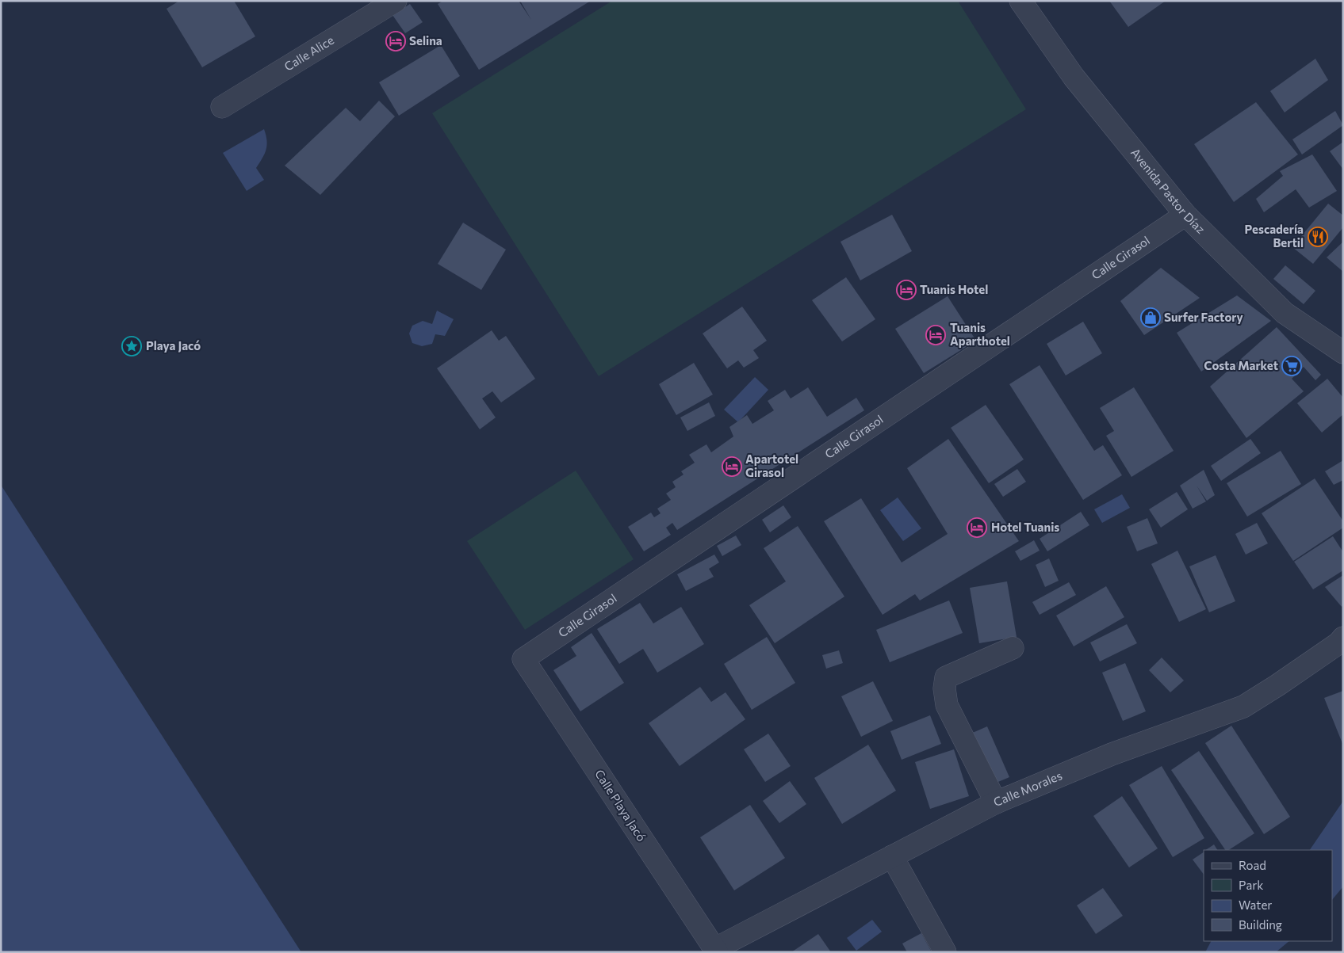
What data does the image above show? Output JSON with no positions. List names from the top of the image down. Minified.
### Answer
{"streets":{"street":["Calle Alice","Avenida Pastor Díaz","Calle Girasol","Calle Morales","Calle Playa Jacó"]},"crossings":[["Avenida Pastor Díaz","Calle Girasol"],["Calle Girasol","Calle Playa Jacó"],["Calle Morales","Calle Playa Jacó"]],"places":{"hotel":["Selina","Tuanis Hotel","Tuanis Aparthotel","Apartotel Girasol","Hotel Tuanis"],"restaurant":["Pescadería Bertil"],"shop":["Surfer Factory"],"place":["Playa Jacó"],"supermarket":["Costa Market"]},"legend":["Road","Park","Water","Building"]}
